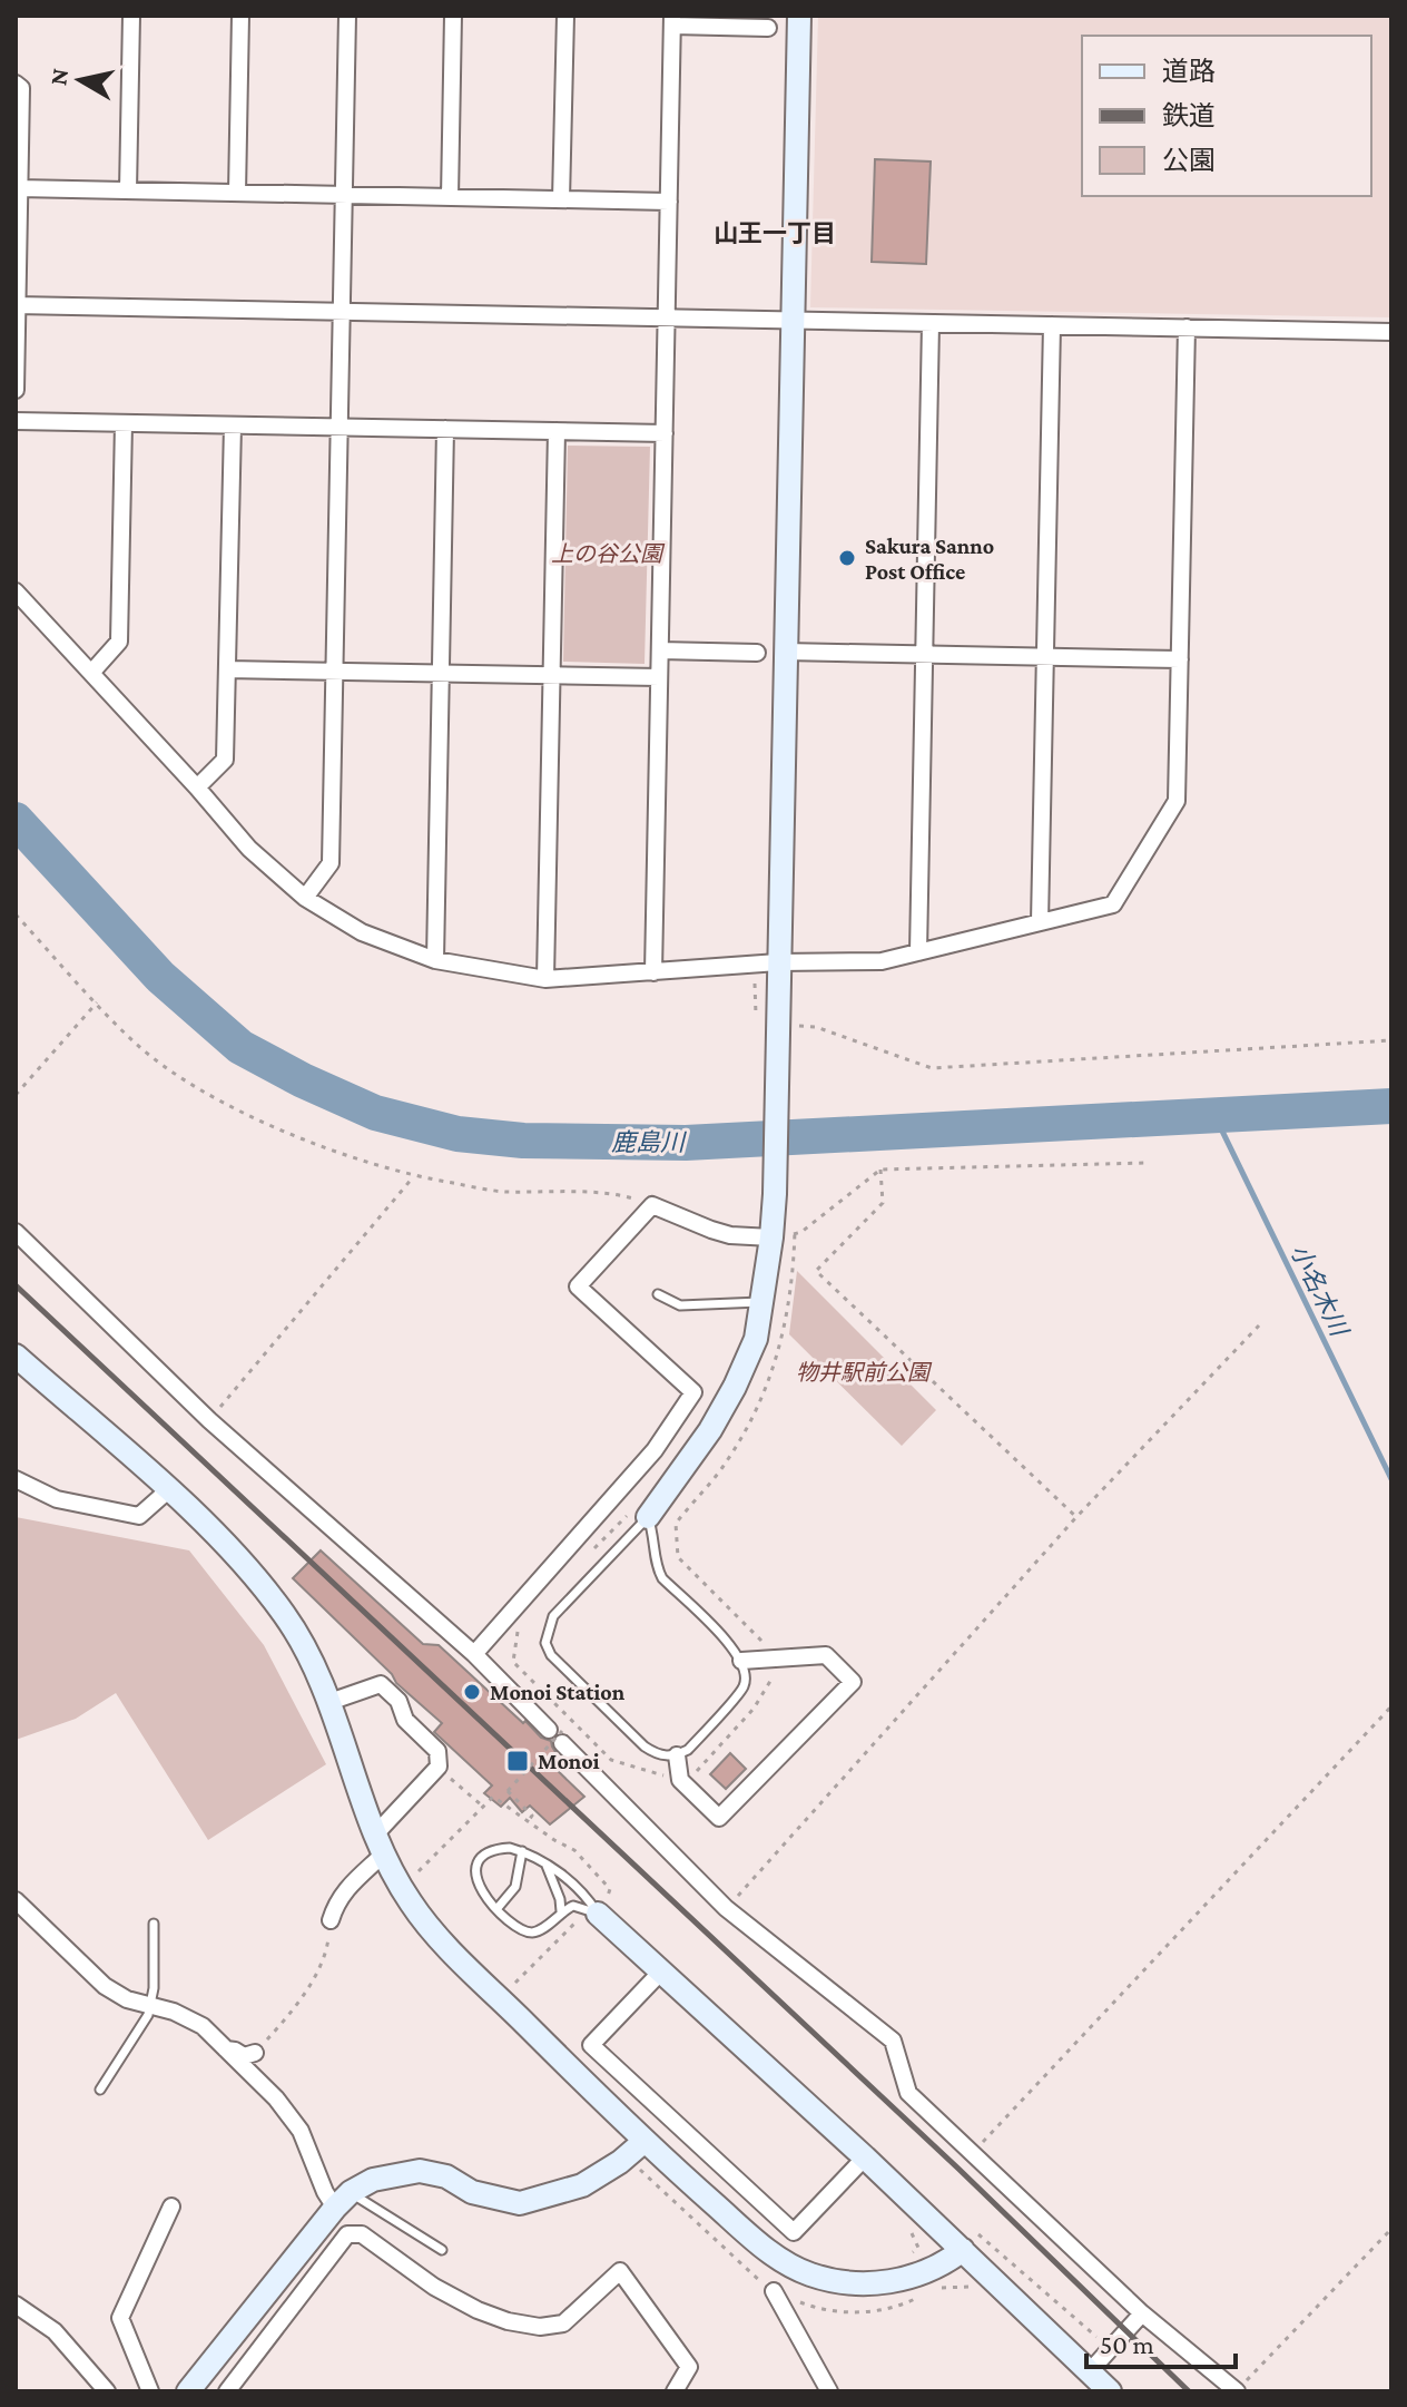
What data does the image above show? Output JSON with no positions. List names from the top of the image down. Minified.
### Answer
{"districts":["山王一丁目"],"water":["鹿島川","小名木川"],"parks":["上の谷公園","物井駅前公園"],"places":{"other":["Sakura Sanno Post Office","Monoi Station"],"transit":["Monoi"]},"legend":["道路","鉄道","公園"],"scale_bar":"50 m","north":"left"}
